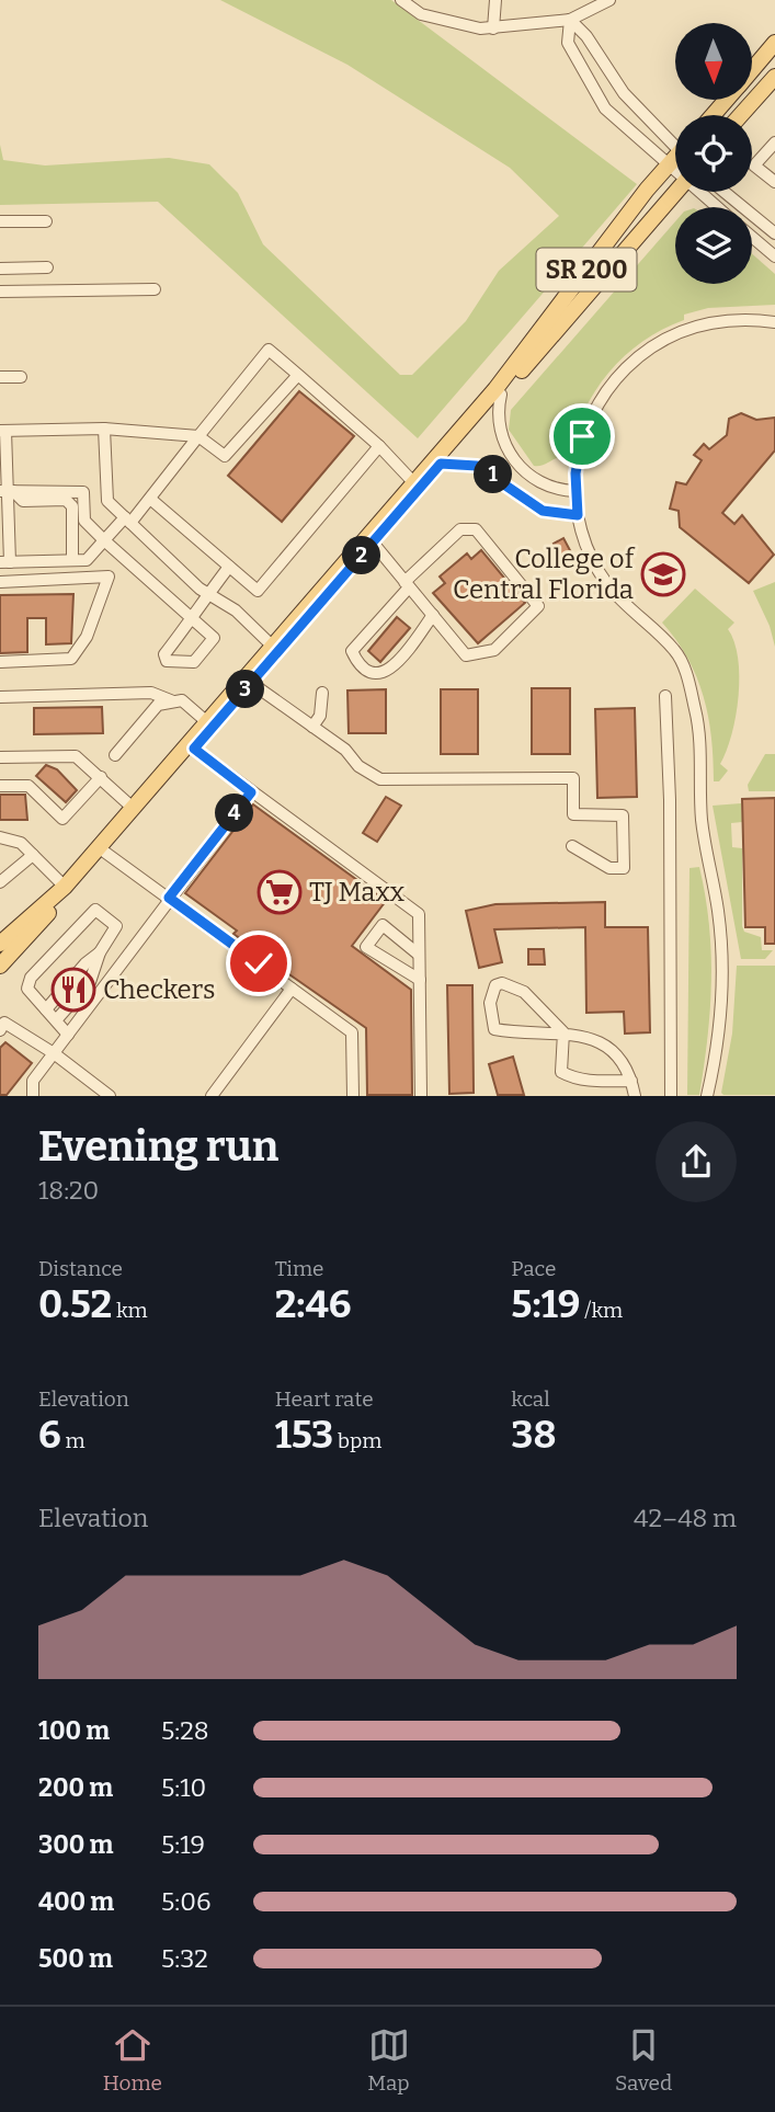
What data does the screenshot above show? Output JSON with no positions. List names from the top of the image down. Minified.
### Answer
{"streets":{"main road":["SR 200"]},"places":{"school or university":["College of Central Florida"],"supermarket":["TJ Maxx"],"restaurant":["Checkers"]},"north":"bottom","page":{"pins":["1","2","3","4"],"heading":["Evening run","18:20"],"stats":[["Distance","0.52 km"],["Time","2:46"],["Pace","5:19 /km"],["Elevation","6 m"],["Heart rate","153 bpm"],["kcal","38"]],"chart":["Elevation","42–48 m"],"list":[{"name":"100 m","note":"5:28"},{"name":"200 m","note":"5:10"},{"name":"300 m","note":"5:19"},{"name":"400 m","note":"5:06"},{"name":"500 m","note":"5:32"}],"tabs":["Home","Map","Saved"]}}
